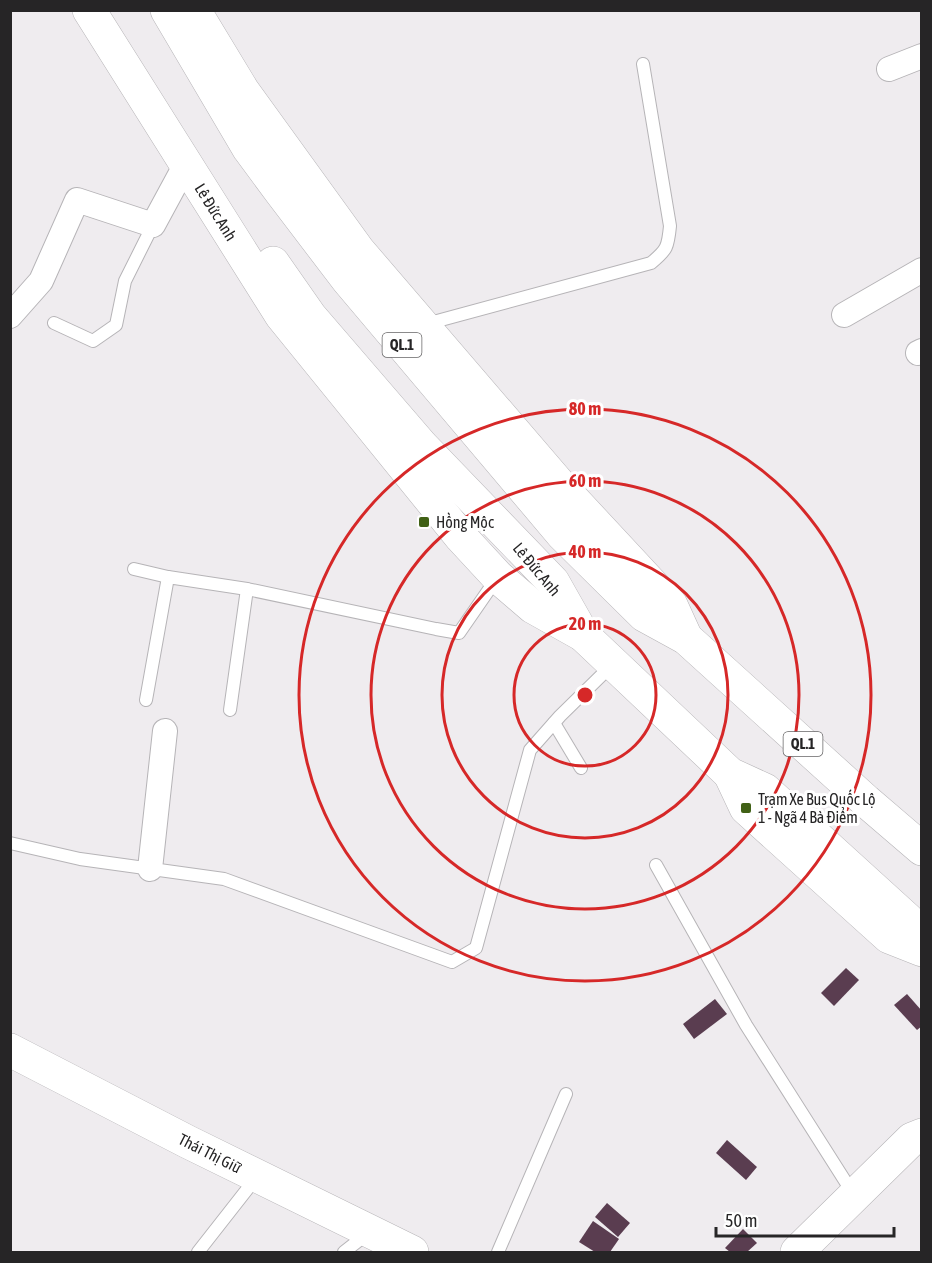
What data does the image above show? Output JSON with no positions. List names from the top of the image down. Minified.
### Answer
{"streets":{"main road":["Lê Đức Anh","QL.1","Thái Thị Giữ"]},"places":{"transit":["Hồng Mộc","Trạm Xe Bus Quốc Lộ 1 - Ngã 4 Bà Điểm"]},"scale_bar":"50 m","rings":["80 m","60 m","40 m","20 m"]}
